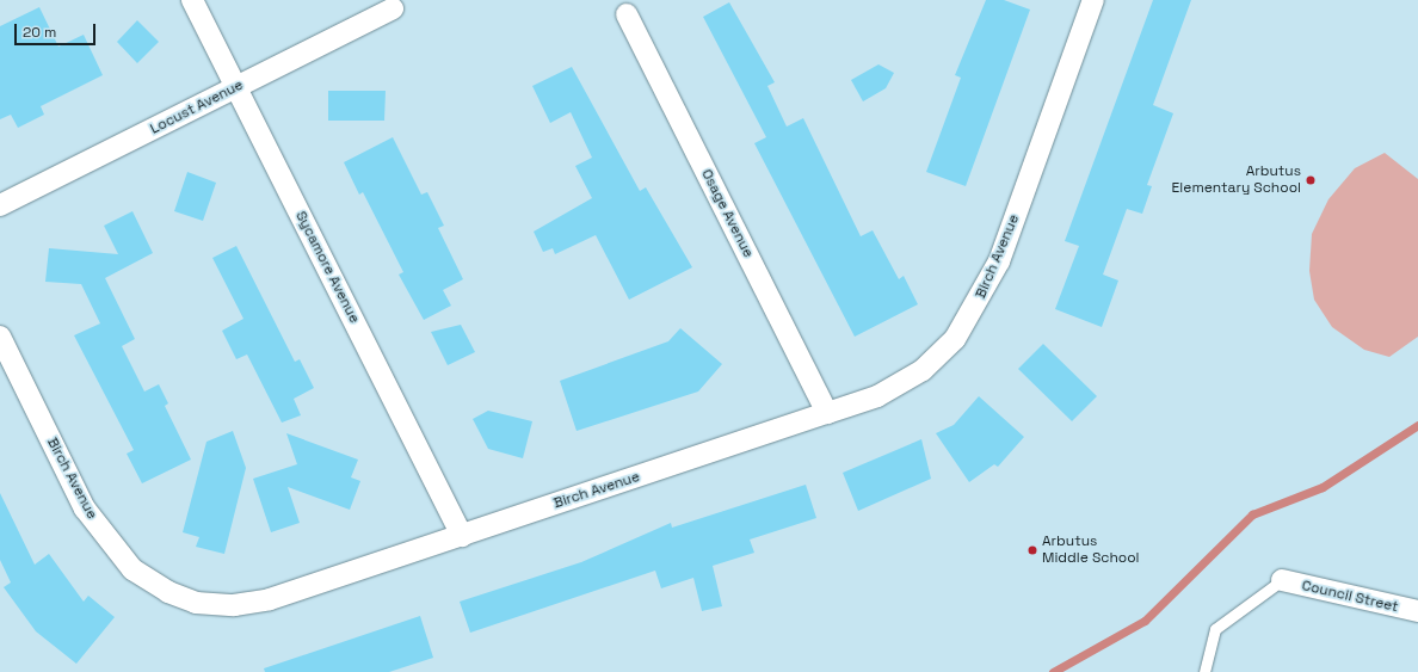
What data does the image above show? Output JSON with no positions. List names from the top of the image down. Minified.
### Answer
{"streets":{"street":["Locust Avenue","Osage Avenue","Birch Avenue","Sycamore Avenue","Council Street"]},"crossings":[["Locust Avenue","Sycamore Avenue"],["Osage Avenue","Birch Avenue"],["Birch Avenue","Sycamore Avenue"]],"places":["Arbutus Elementary School","Arbutus Middle School"],"scale_bar":"20 m"}
